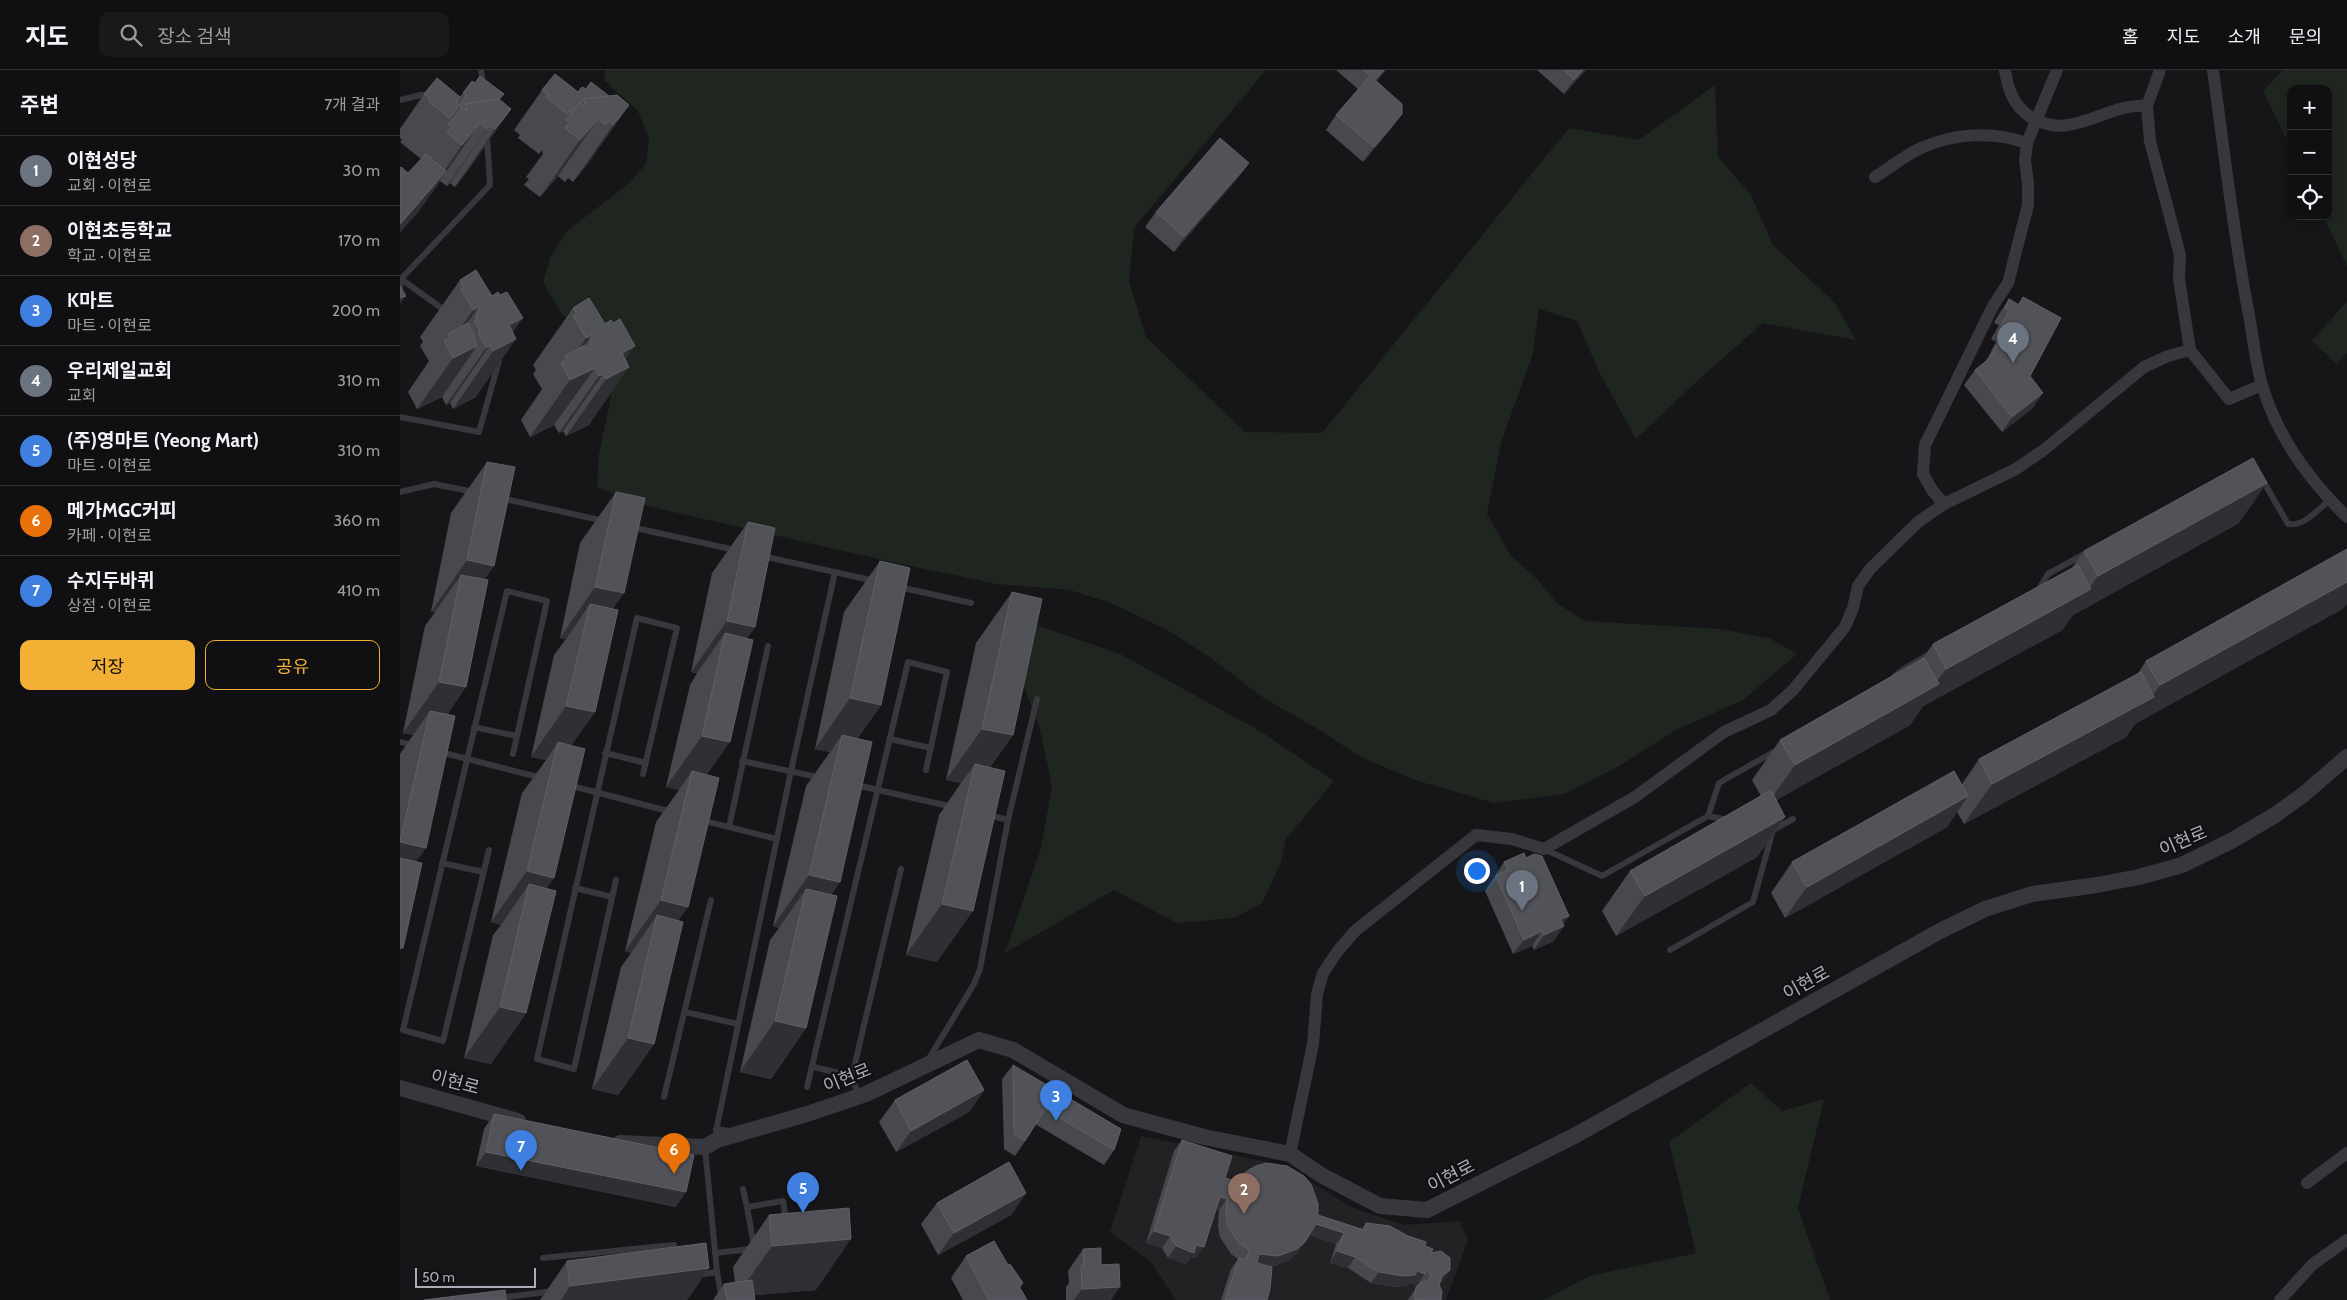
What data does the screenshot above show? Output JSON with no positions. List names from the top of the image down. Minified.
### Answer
{"streets":{"street":["이현로"]},"scale_bar":"50 m","page":{"header":"지도","search":"장소 검색","nav":["홈","지도","소개","문의"],"heading":["주변","7개 결과"],"map_buttons":["+","−"],"list":[{"mark":"1","name":"이현성당","note":"교회 · 이현로","value":"30 m"},{"mark":"2","name":"이현초등학교","note":"학교 · 이현로","value":"170 m"},{"mark":"3","name":"K마트","note":"마트 · 이현로","value":"200 m"},{"mark":"4","name":"우리제일교회","note":"교회","value":"310 m"},{"mark":"5","name":"(주)영마트 (Yeong Mart)","note":"마트 · 이현로","value":"310 m"},{"mark":"6","name":"메가MGC커피","note":"카페 · 이현로","value":"360 m"},{"mark":"7","name":"수지두바퀴","note":"상점 · 이현로","value":"410 m"}],"pins":["4","1","3","7","6","5","2"],"buttons":["저장","공유"],"scale":"50 m"}}
